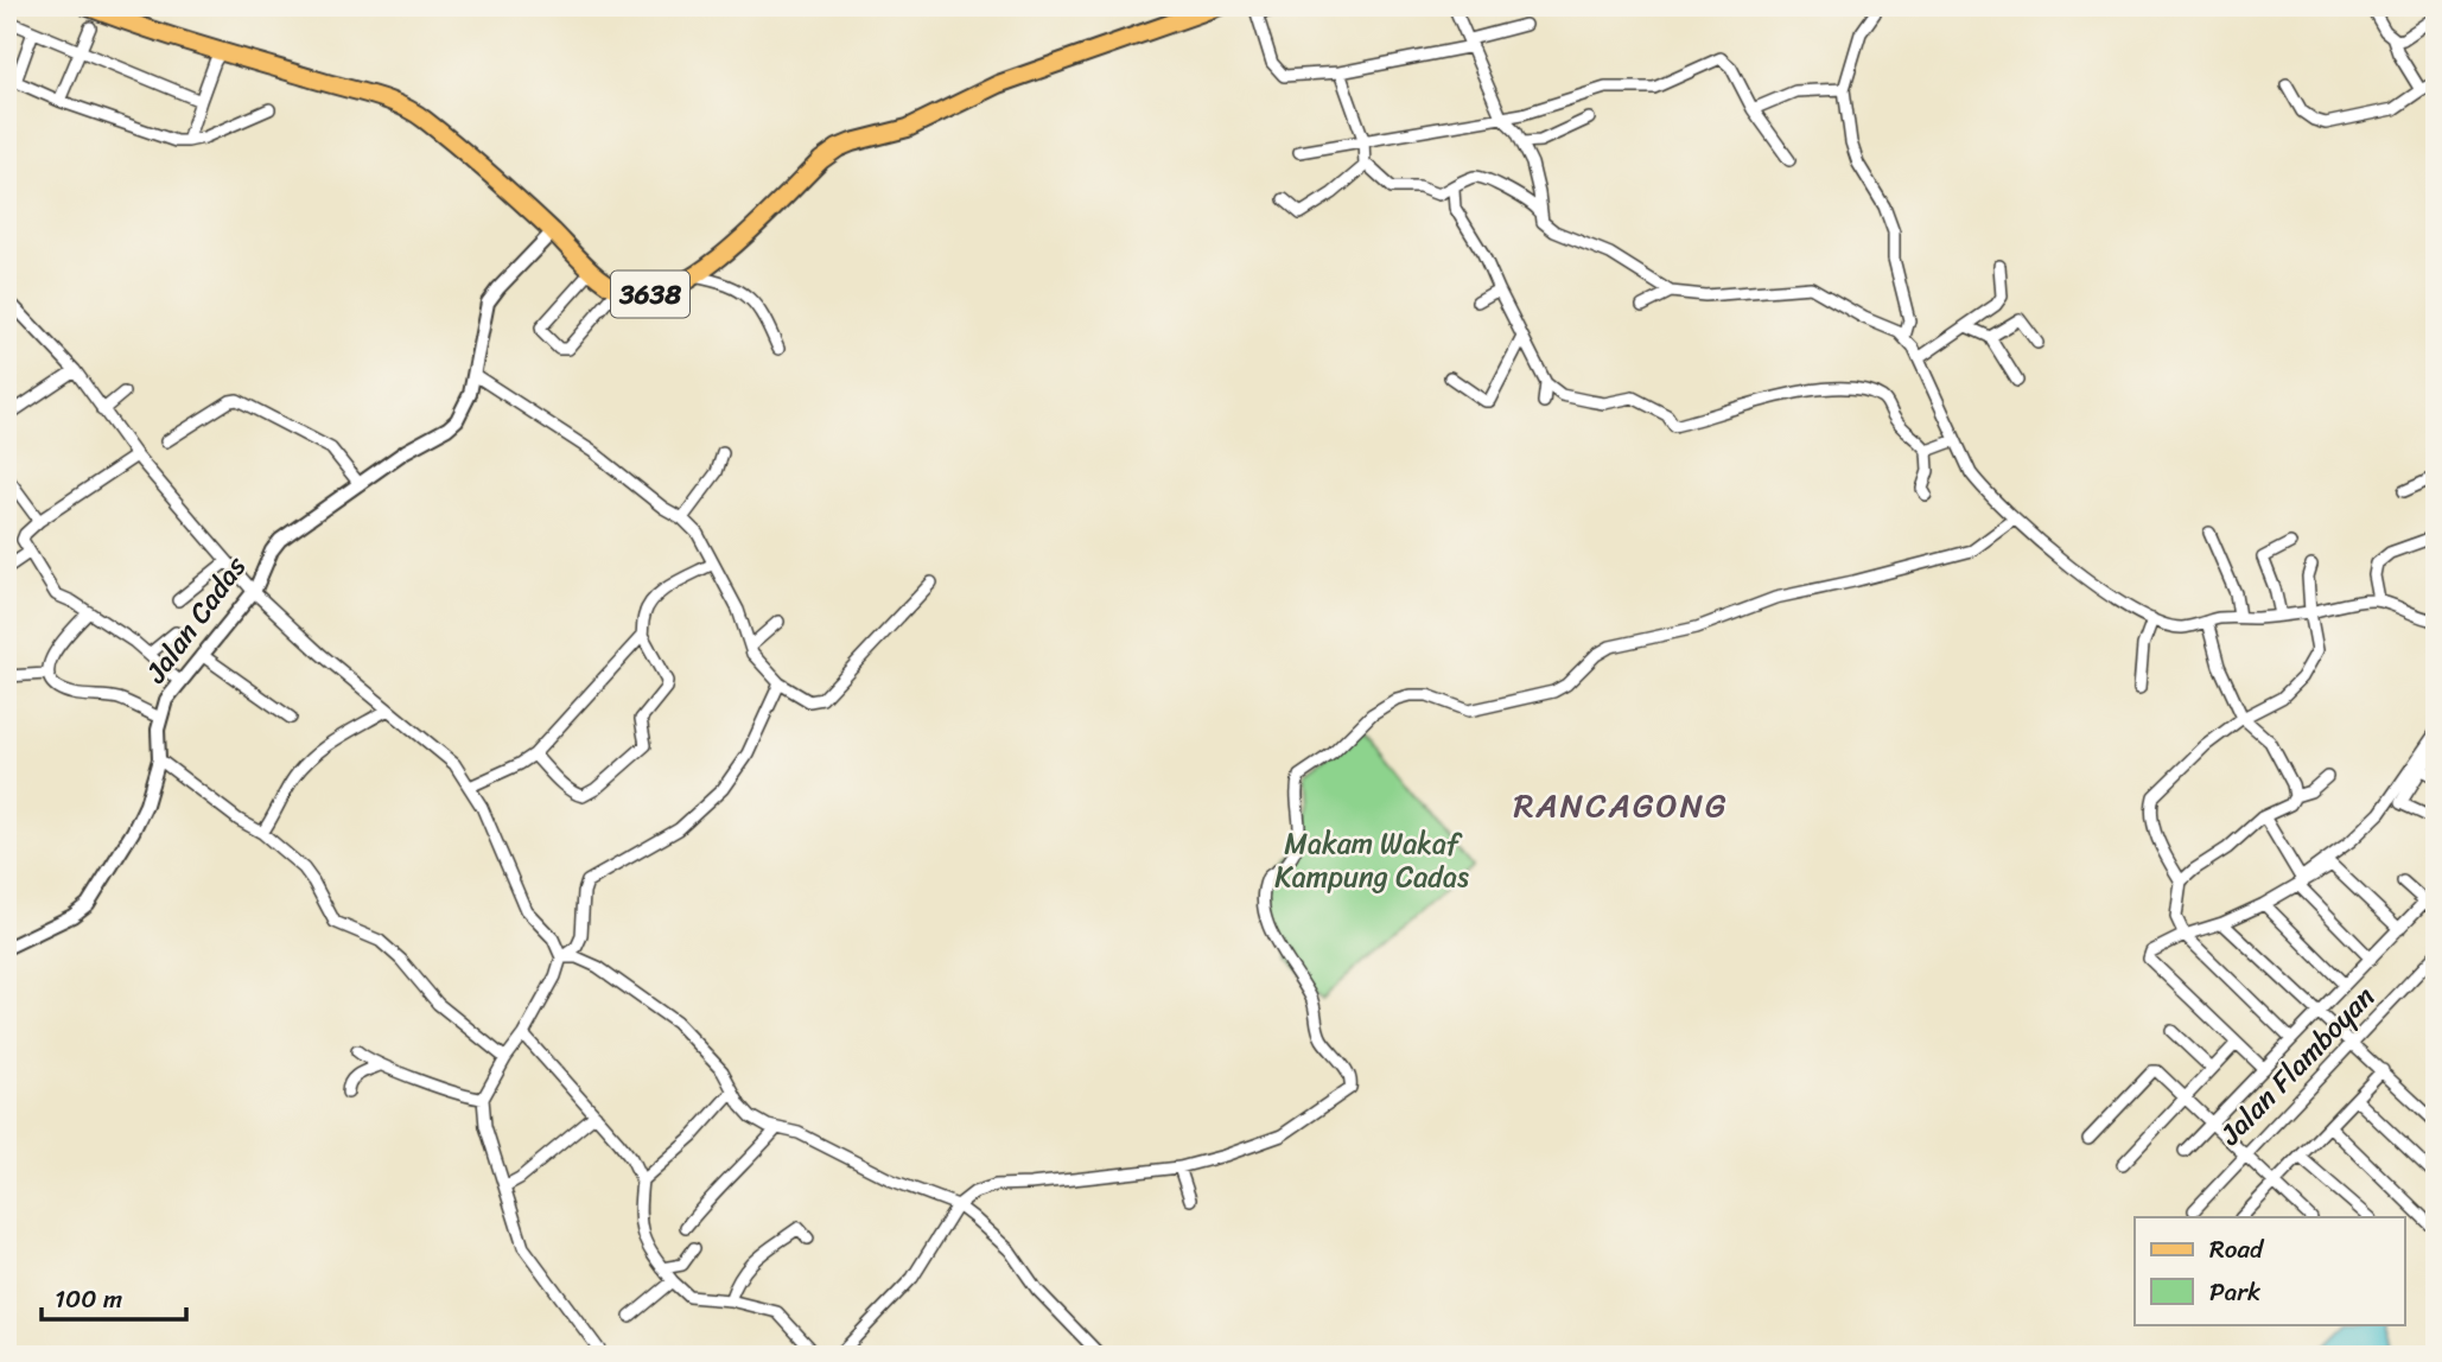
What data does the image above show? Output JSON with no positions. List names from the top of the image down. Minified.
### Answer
{"streets":{"main road":["3638"],"street":["Jalan Cadas","Jalan Flamboyan"]},"crossings":[["3638","Jalan Cadas"]],"districts":["RANCAGONG"],"parks":["Makam Wakaf Kampung Cadas"],"legend":["Road","Park"],"scale_bar":"100 m"}
